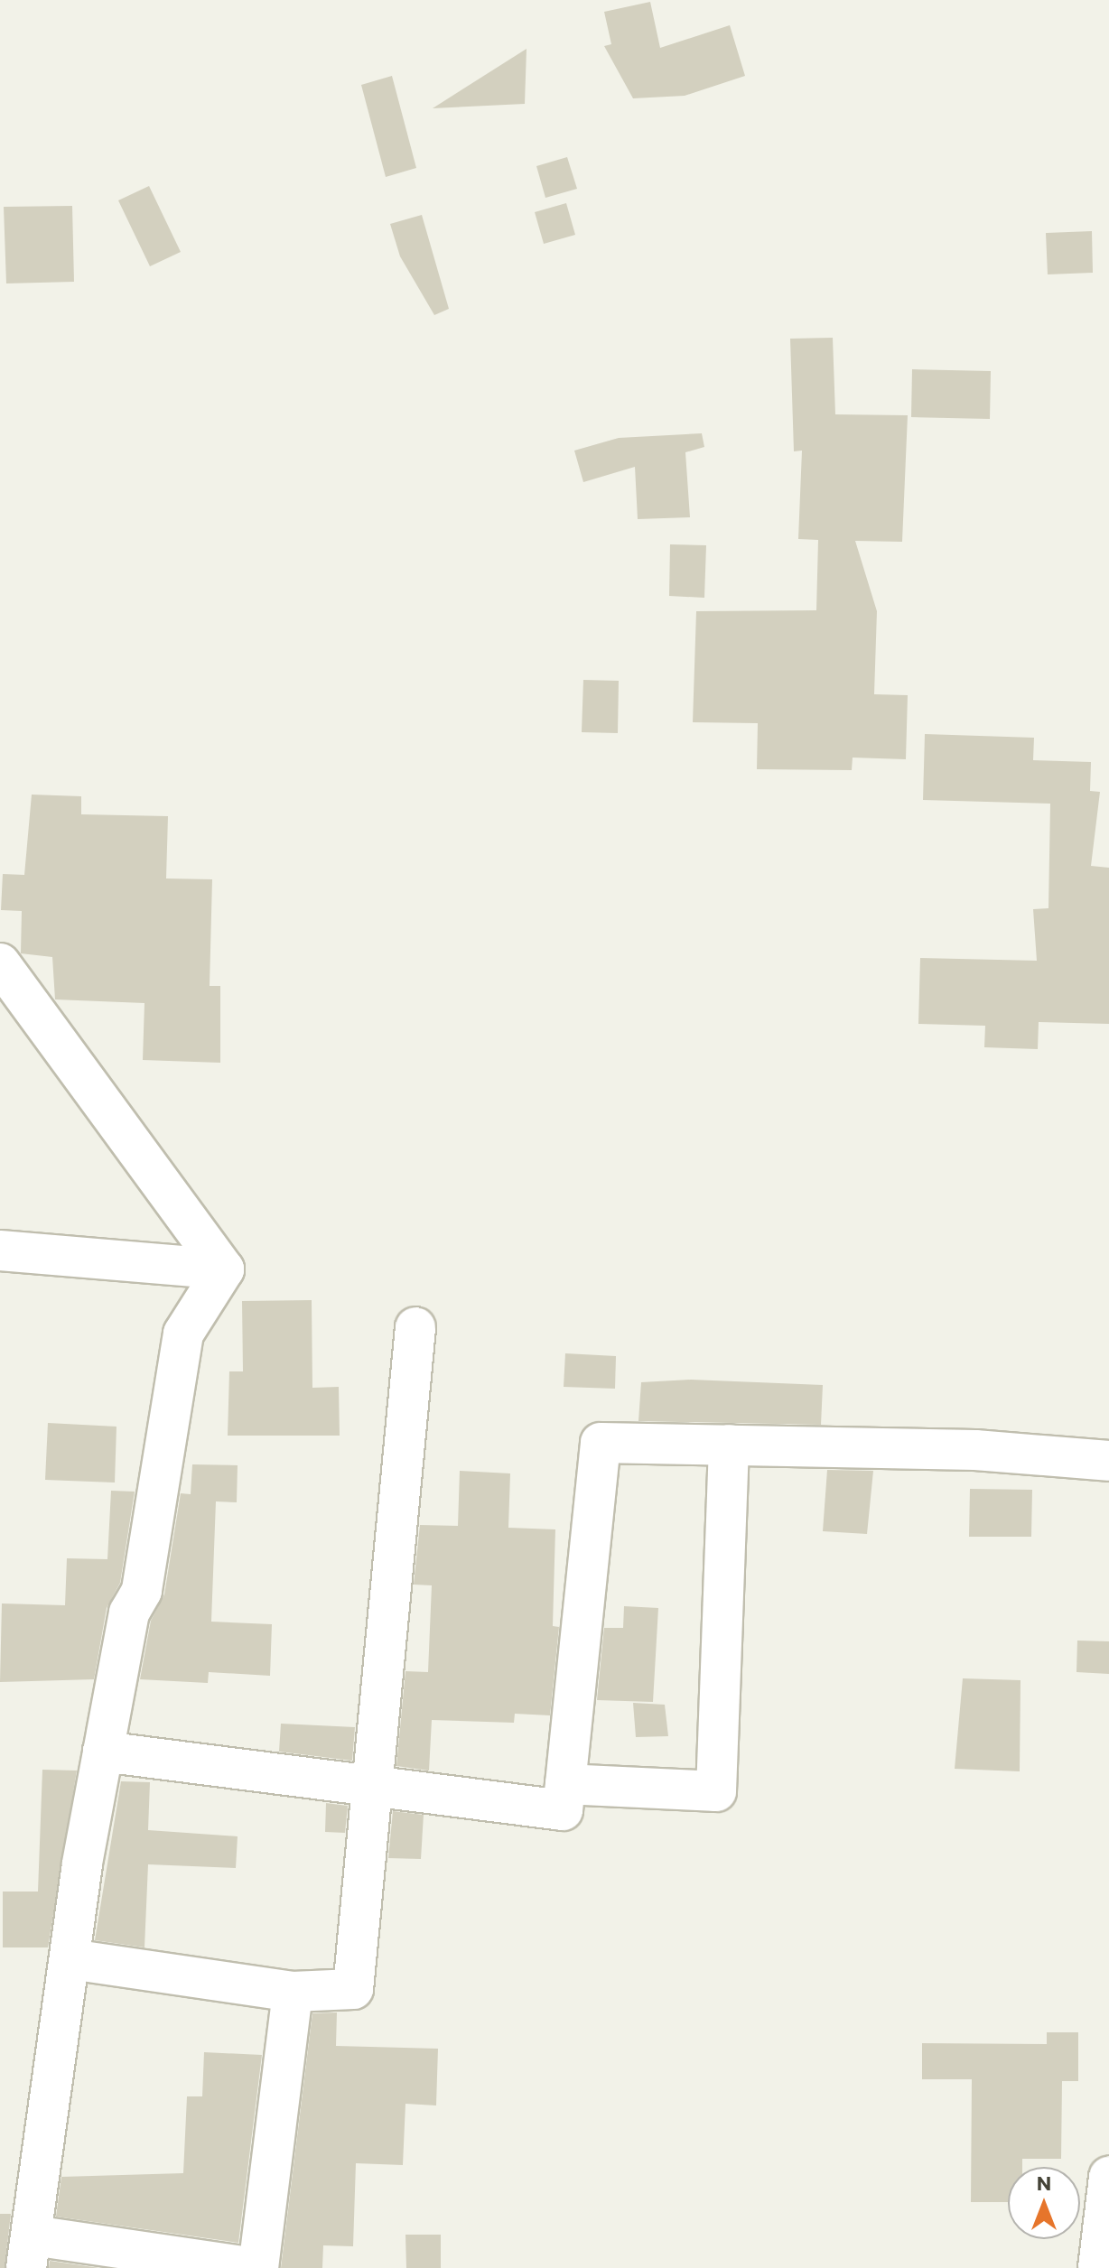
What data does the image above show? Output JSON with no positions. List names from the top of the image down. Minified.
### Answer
{"north":"top"}
